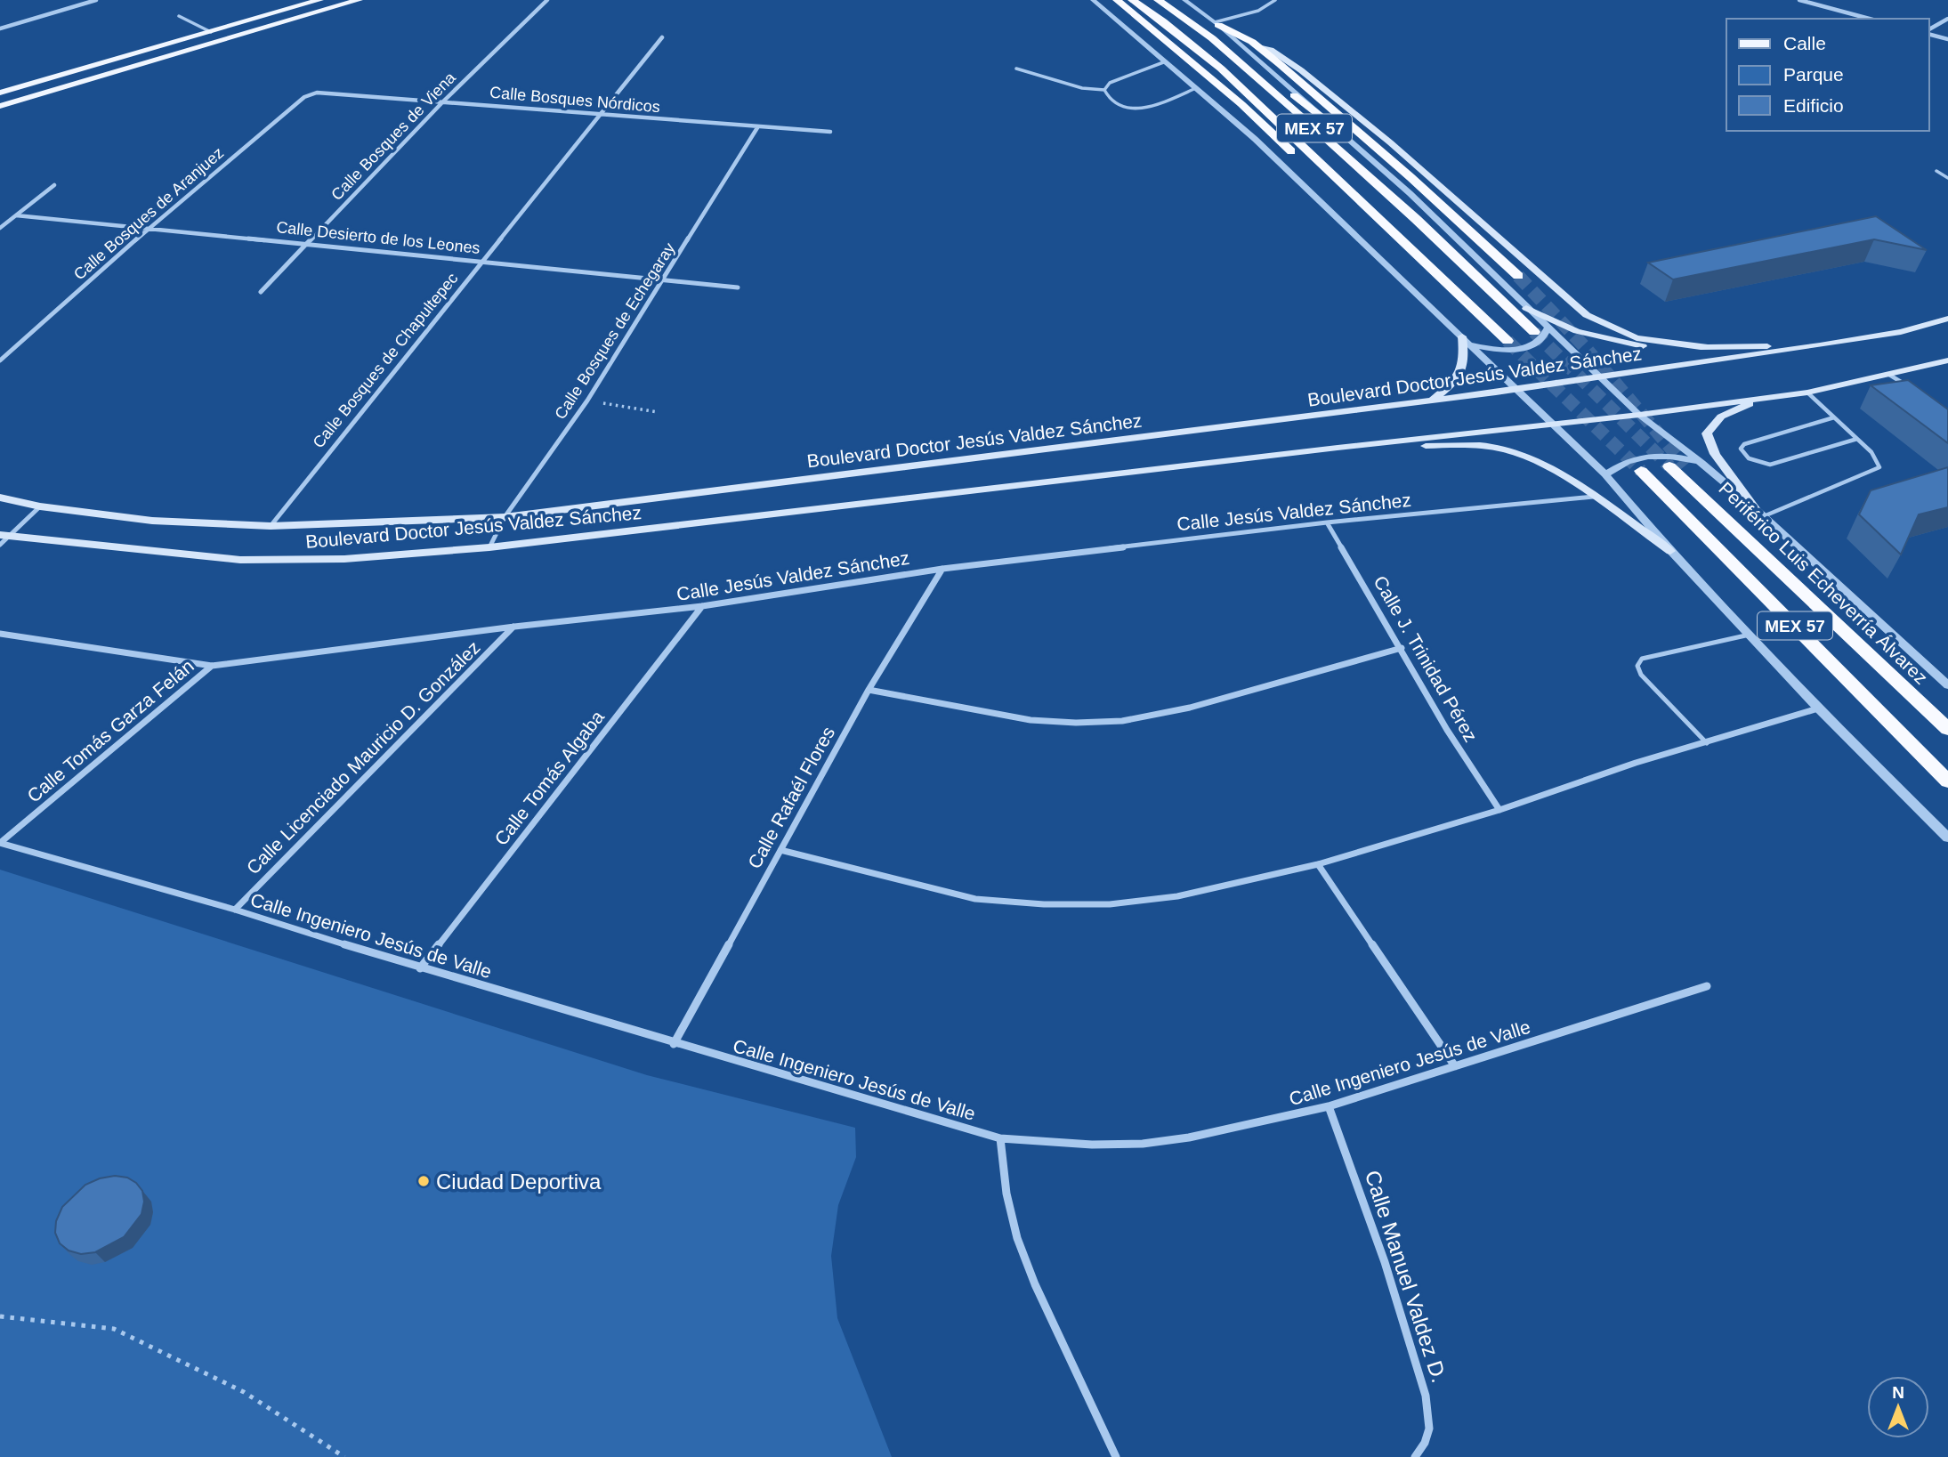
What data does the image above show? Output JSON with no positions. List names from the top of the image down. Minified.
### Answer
{"streets":{"highway":["MEX 57","Periférico Luis Echeverría Álvarez"],"main road":["Boulevard Doctor Jesús Valdez Sánchez"],"street":["Calle Bosques Nórdicos","Calle Bosques de Viena","Calle Bosques de Aranjuez","Calle Desierto de los Leones","Calle Bosques de Echegaray","Calle Bosques de Chapultepec","Calle Jesús Valdez Sánchez","Calle J. Trinidad Pérez","Calle Tomás Garza Felán","Calle Licenciado Mauricio D. González","Calle Tomás Algaba","Calle Rafaél Flores","Calle Ingeniero Jesús de Valle","Calle Manuel Valdez D."]},"crossings":[["Calle Bosques Nórdicos","Calle Bosques de Viena"],["Calle Bosques Nórdicos","Calle Bosques de Aranjuez"],["Calle Bosques Nórdicos","Calle Bosques de Echegaray"],["Calle Bosques Nórdicos","Calle Bosques de Chapultepec"],["Calle Bosques de Viena","Calle Desierto de los Leones"],["Calle Bosques de Aranjuez","Calle Desierto de los Leones"],["Calle Desierto de los Leones","Calle Bosques de Echegaray"],["Calle Desierto de los Leones","Calle Bosques de Chapultepec"],["Calle Bosques de Echegaray","Boulevard Doctor Jesús Valdez Sánchez"],["Calle Bosques de Chapultepec","Boulevard Doctor Jesús Valdez Sánchez"],["Calle Jesús Valdez Sánchez","Calle J. Trinidad Pérez"],["Calle Jesús Valdez Sánchez","Calle Tomás Garza Felán"],["Calle Jesús Valdez Sánchez","Calle Licenciado Mauricio D. González"],["Calle Jesús Valdez Sánchez","Calle Tomás Algaba"],["Calle Jesús Valdez Sánchez","Calle Rafaél Flores"],["Calle Tomás Garza Felán","Calle Ingeniero Jesús de Valle"],["Calle Licenciado Mauricio D. González","Calle Ingeniero Jesús de Valle"],["Calle Tomás Algaba","Calle Ingeniero Jesús de Valle"],["Calle Rafaél Flores","Calle Ingeniero Jesús de Valle"],["Calle Ingeniero Jesús de Valle","Calle Manuel Valdez D."]],"places":["Ciudad Deportiva"],"legend":["Calle","Parque","Edificio"],"north":"top"}
